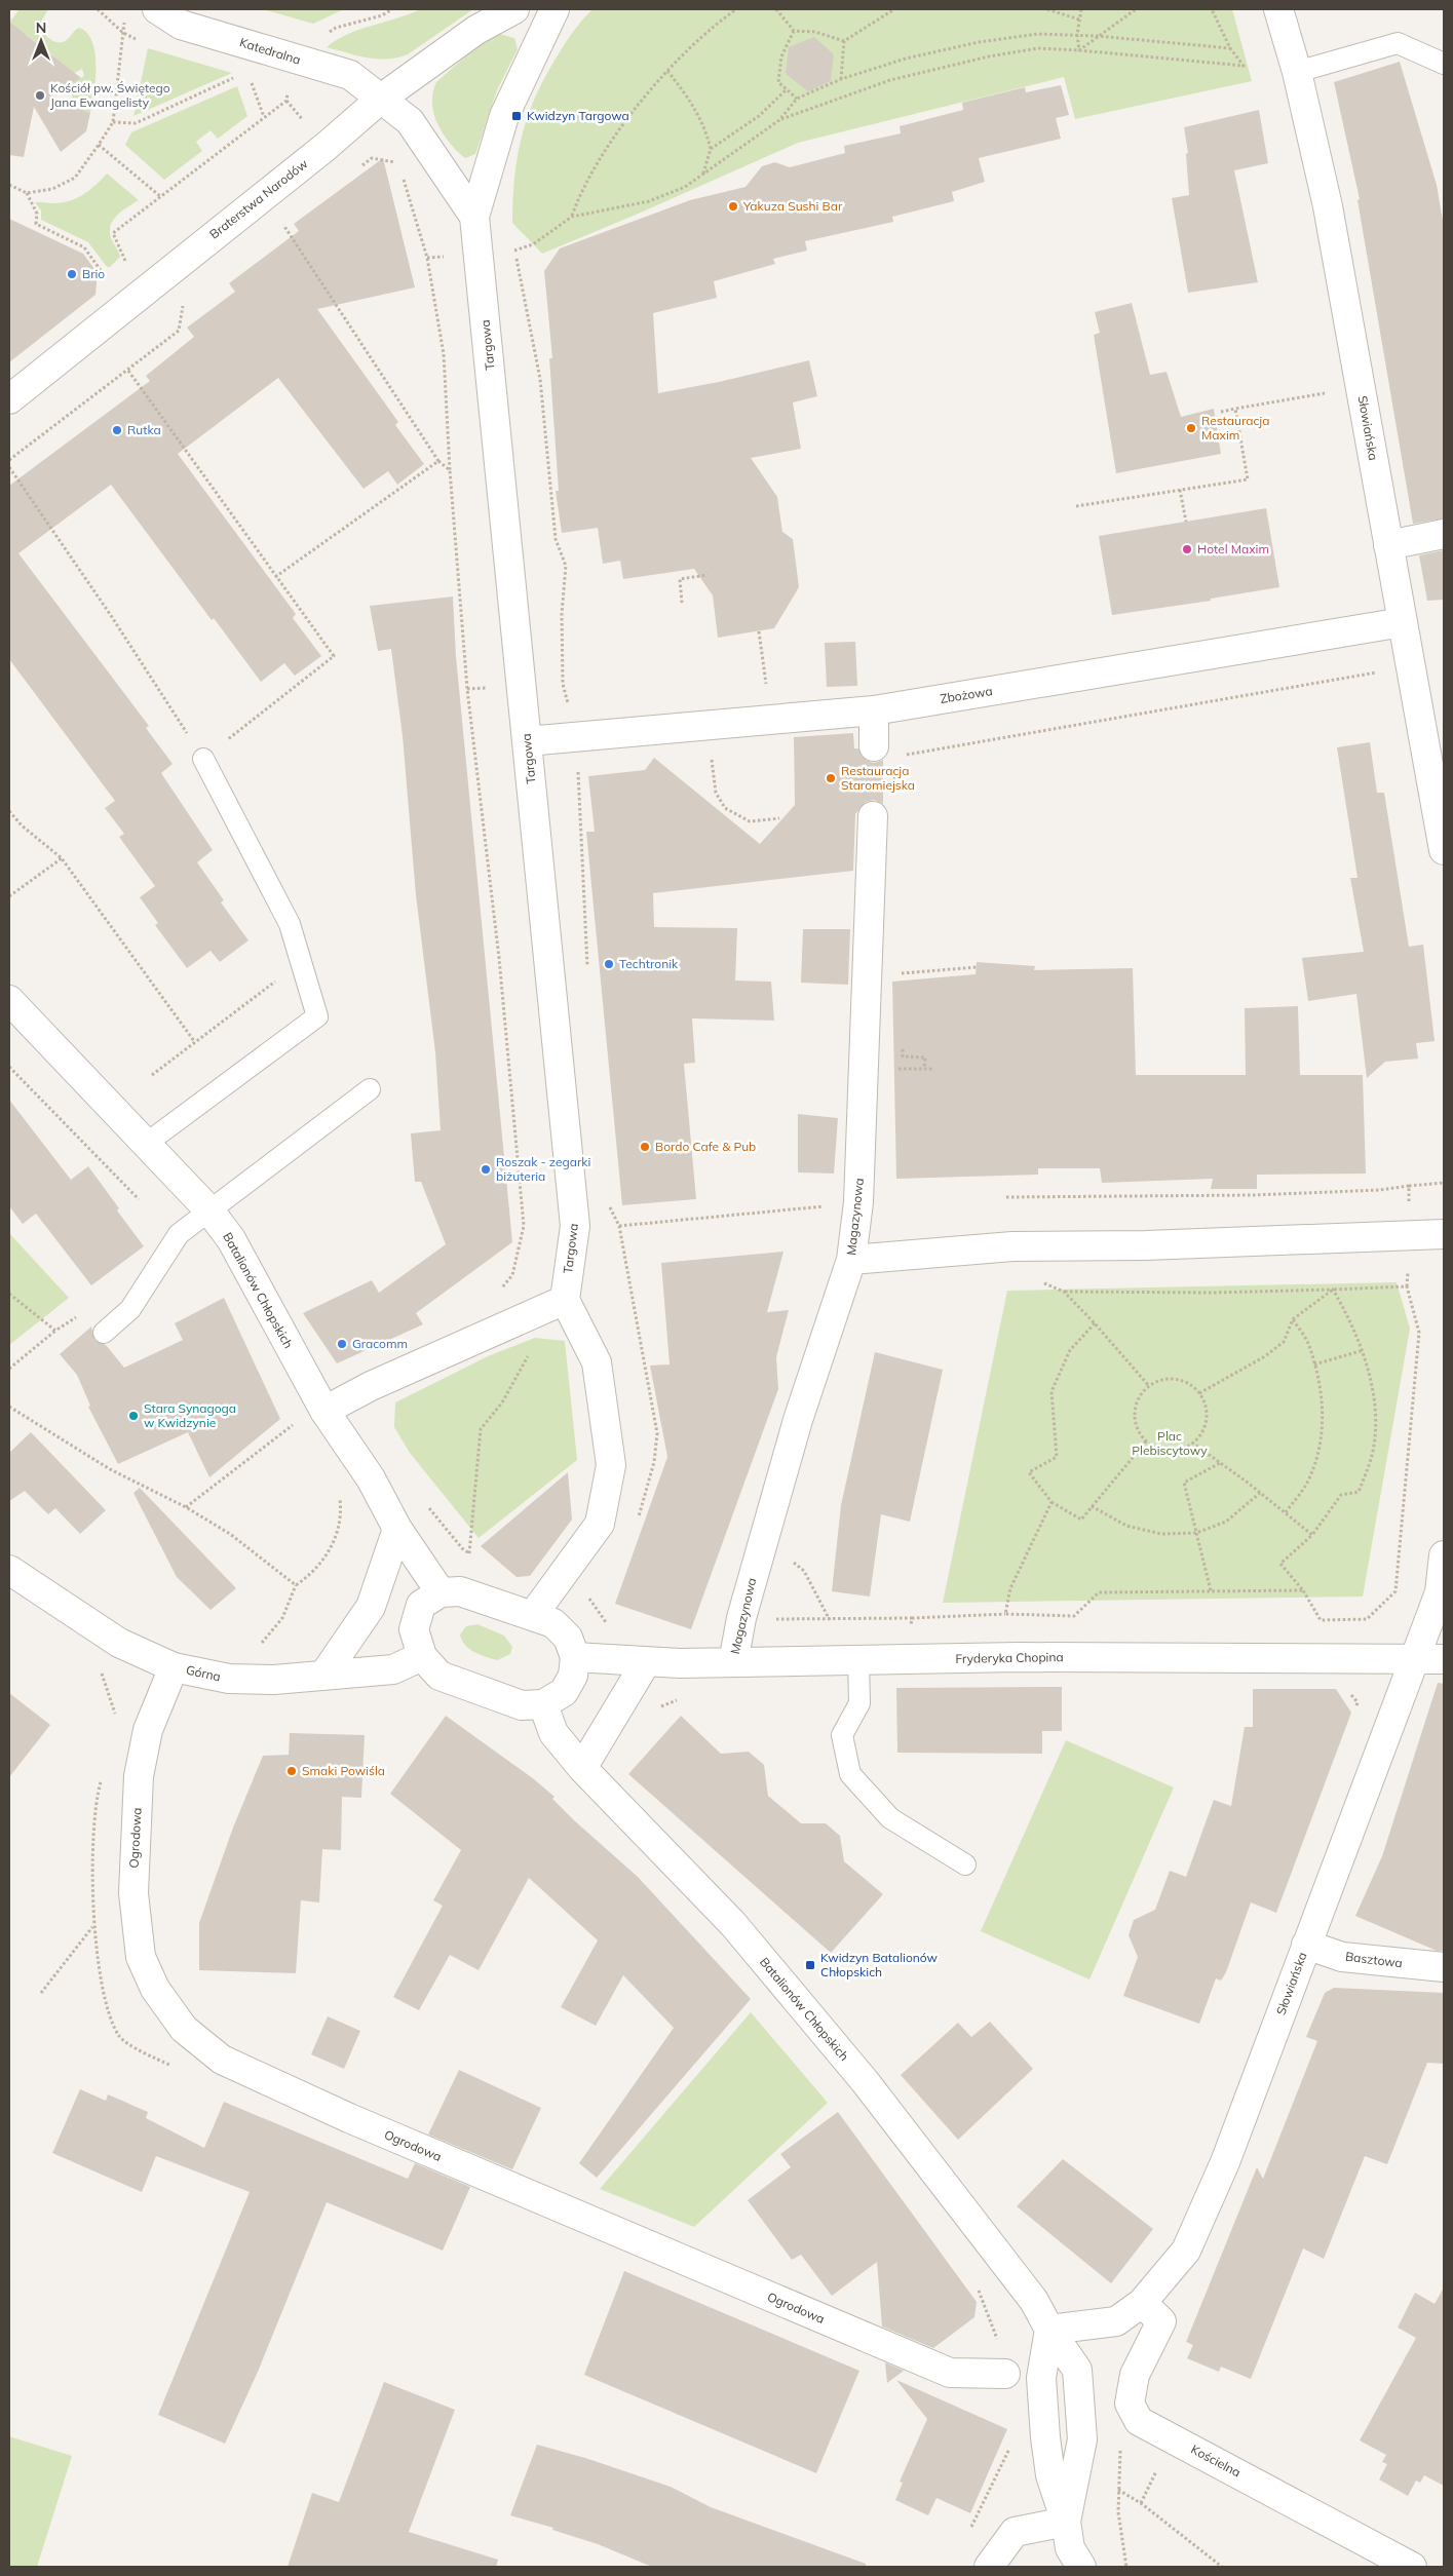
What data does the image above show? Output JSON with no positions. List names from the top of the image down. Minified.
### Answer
{"streets":{"street":["Katedralna","Braterstwa Narodów","Targowa","Słowiańska","Zbożowa","Magazynowa","Batalionów Chłopskich","Fryderyka Chopina","Górna","Ogrodowa","Basztowa","Kościelna"]},"crossings":[["Katedralna","Braterstwa Narodów"],["Katedralna","Targowa"],["Braterstwa Narodów","Targowa"],["Targowa","Zbożowa"],["Słowiańska","Zbożowa"],["Słowiańska","Batalionów Chłopskich"],["Słowiańska","Fryderyka Chopina"],["Słowiańska","Basztowa"],["Słowiańska","Kościelna"],["Magazynowa","Fryderyka Chopina"],["Górna","Ogrodowa"]],"parks":["Plac Plebiscytowy"],"places":{"other":["Kościół pw. Świętego Jana Ewangelisty","Yakuza Sushi Bar","Brio","Restauracja Maxim","Rutka","Hotel Maxim","Restauracja Staromiejska","Techtronik","Bordo Cafe & Pub","Roszak - zegarki biżuteria","Gracomm","Stara Synagoga w Kwidzynie","Smaki Powiśla"],"transit":["Kwidzyn Targowa","Kwidzyn Batalionów Chłopskich"]},"north":"top"}
